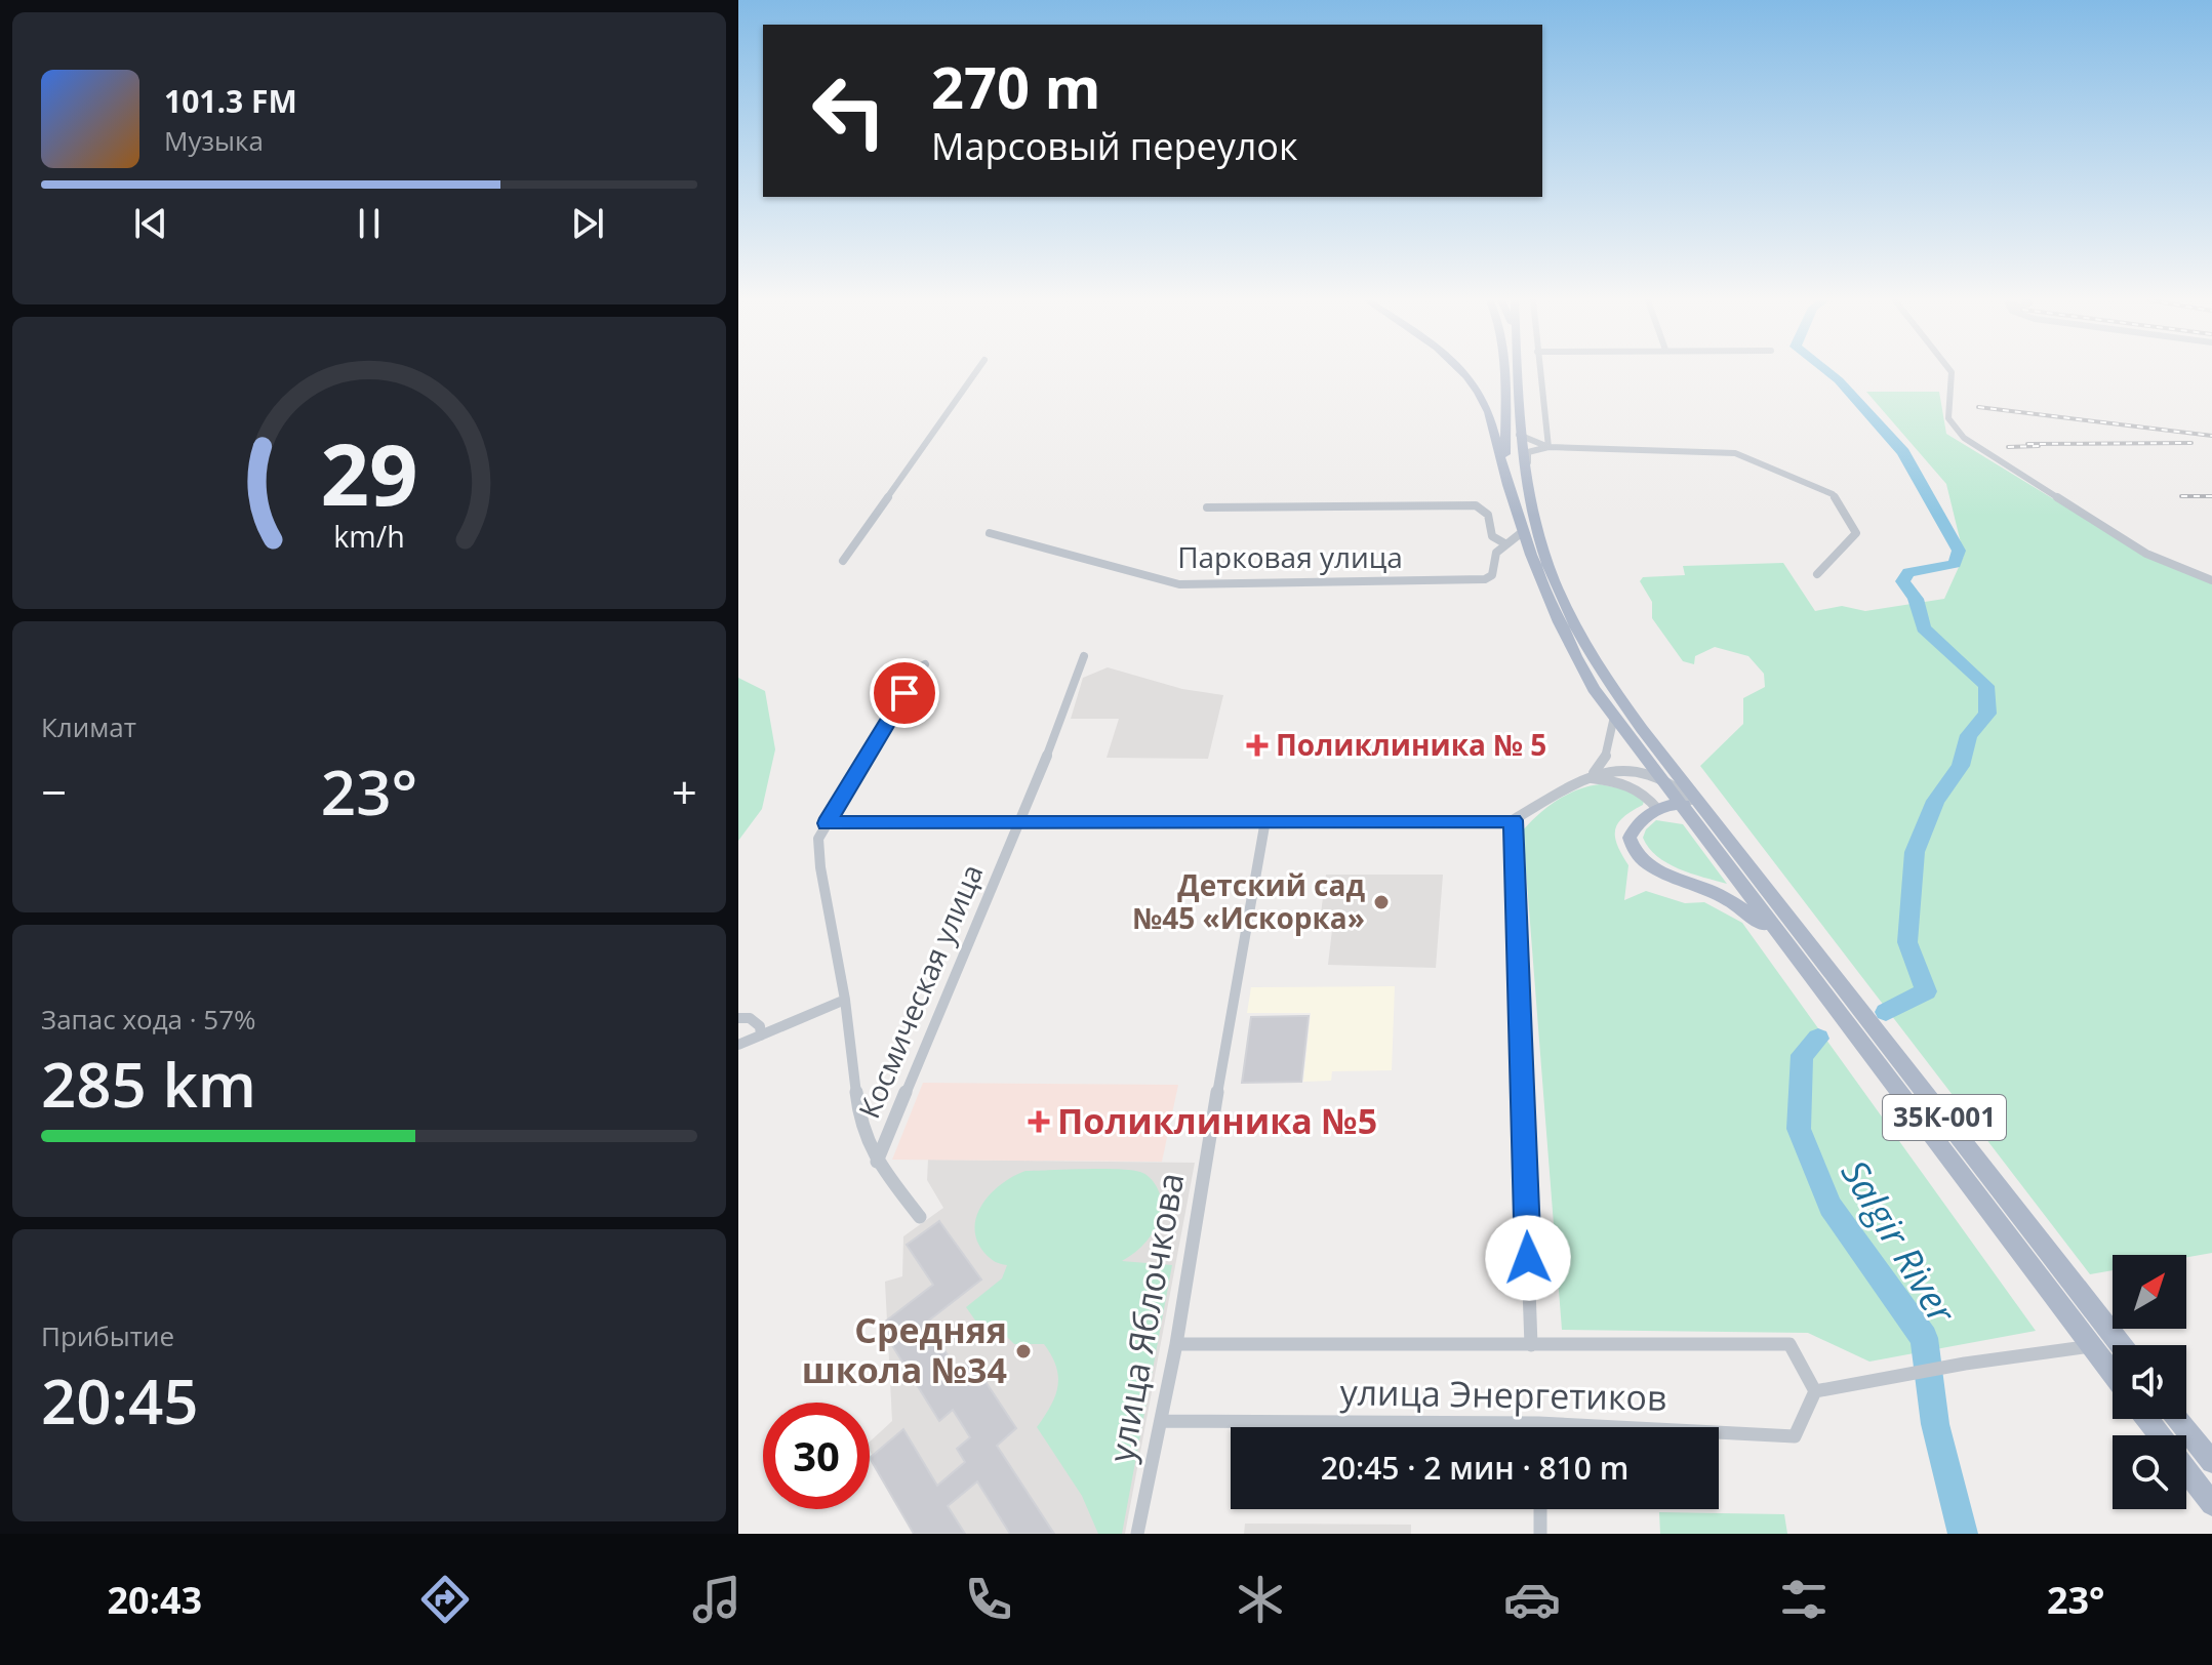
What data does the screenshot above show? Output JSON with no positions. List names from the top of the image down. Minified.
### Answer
{"streets":{"main road":["35К-001"],"street":["Парковая улица","Космическая улица","улица Яблочкова","улица Энергетиков"]},"crossings":[["Парковая улица","35К-001"],["улица Яблочкова","улица Энергетиков"]],"water":["Salgir River"],"places":{"health":["Поликлиника № 5","Поликлиника №5"],"other":["Детский сад №45 «Искорка»","Средняя школа №34"]},"north":"top right","page":{"turn":["270 m","Марсовый переулок"],"song":["101.3 FM","Музыка"],"tile":["Климат",["Запас хода · 57%","285 km"],["Прибытие","20:45"]],"heat":["−","23°","+"],"limit":"30","trip":"20:45 · 2 мин · 810 m","tabs":["20:43","23°"],"gauge":["29","km/h"]}}
